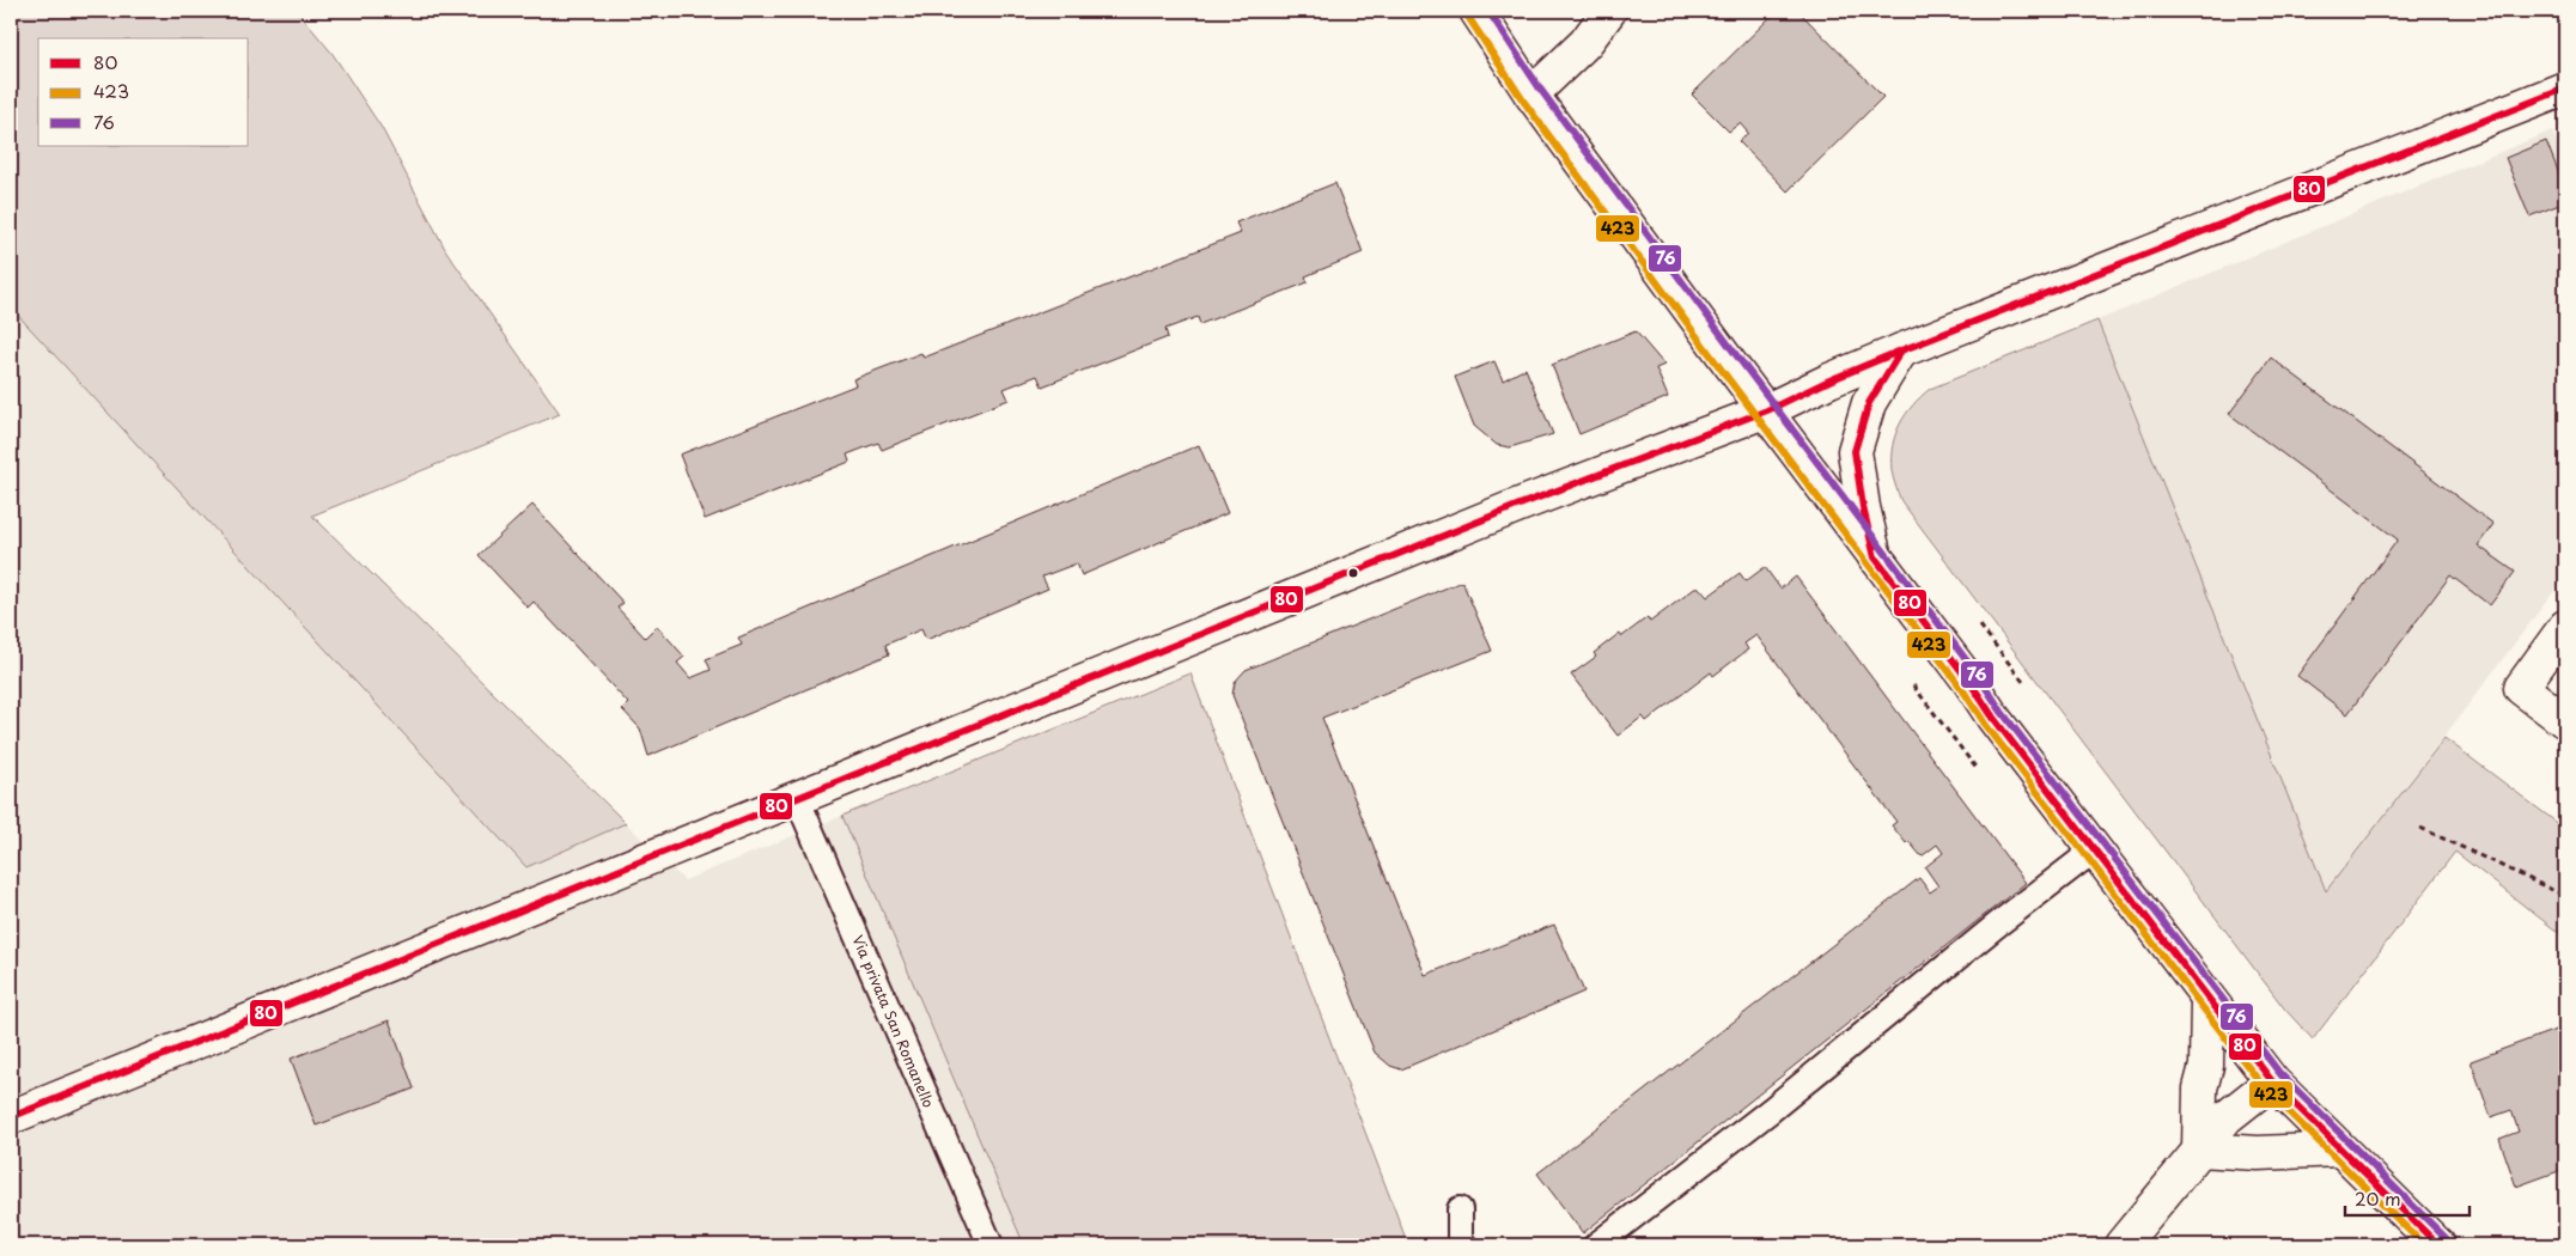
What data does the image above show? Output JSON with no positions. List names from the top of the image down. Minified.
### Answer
{"streets":{"lane":["Via privata San Romanello"]},"lines":["transit line 76","transit line 423","transit line 80"],"legend":["80","423","76"],"scale_bar":"20 m"}
